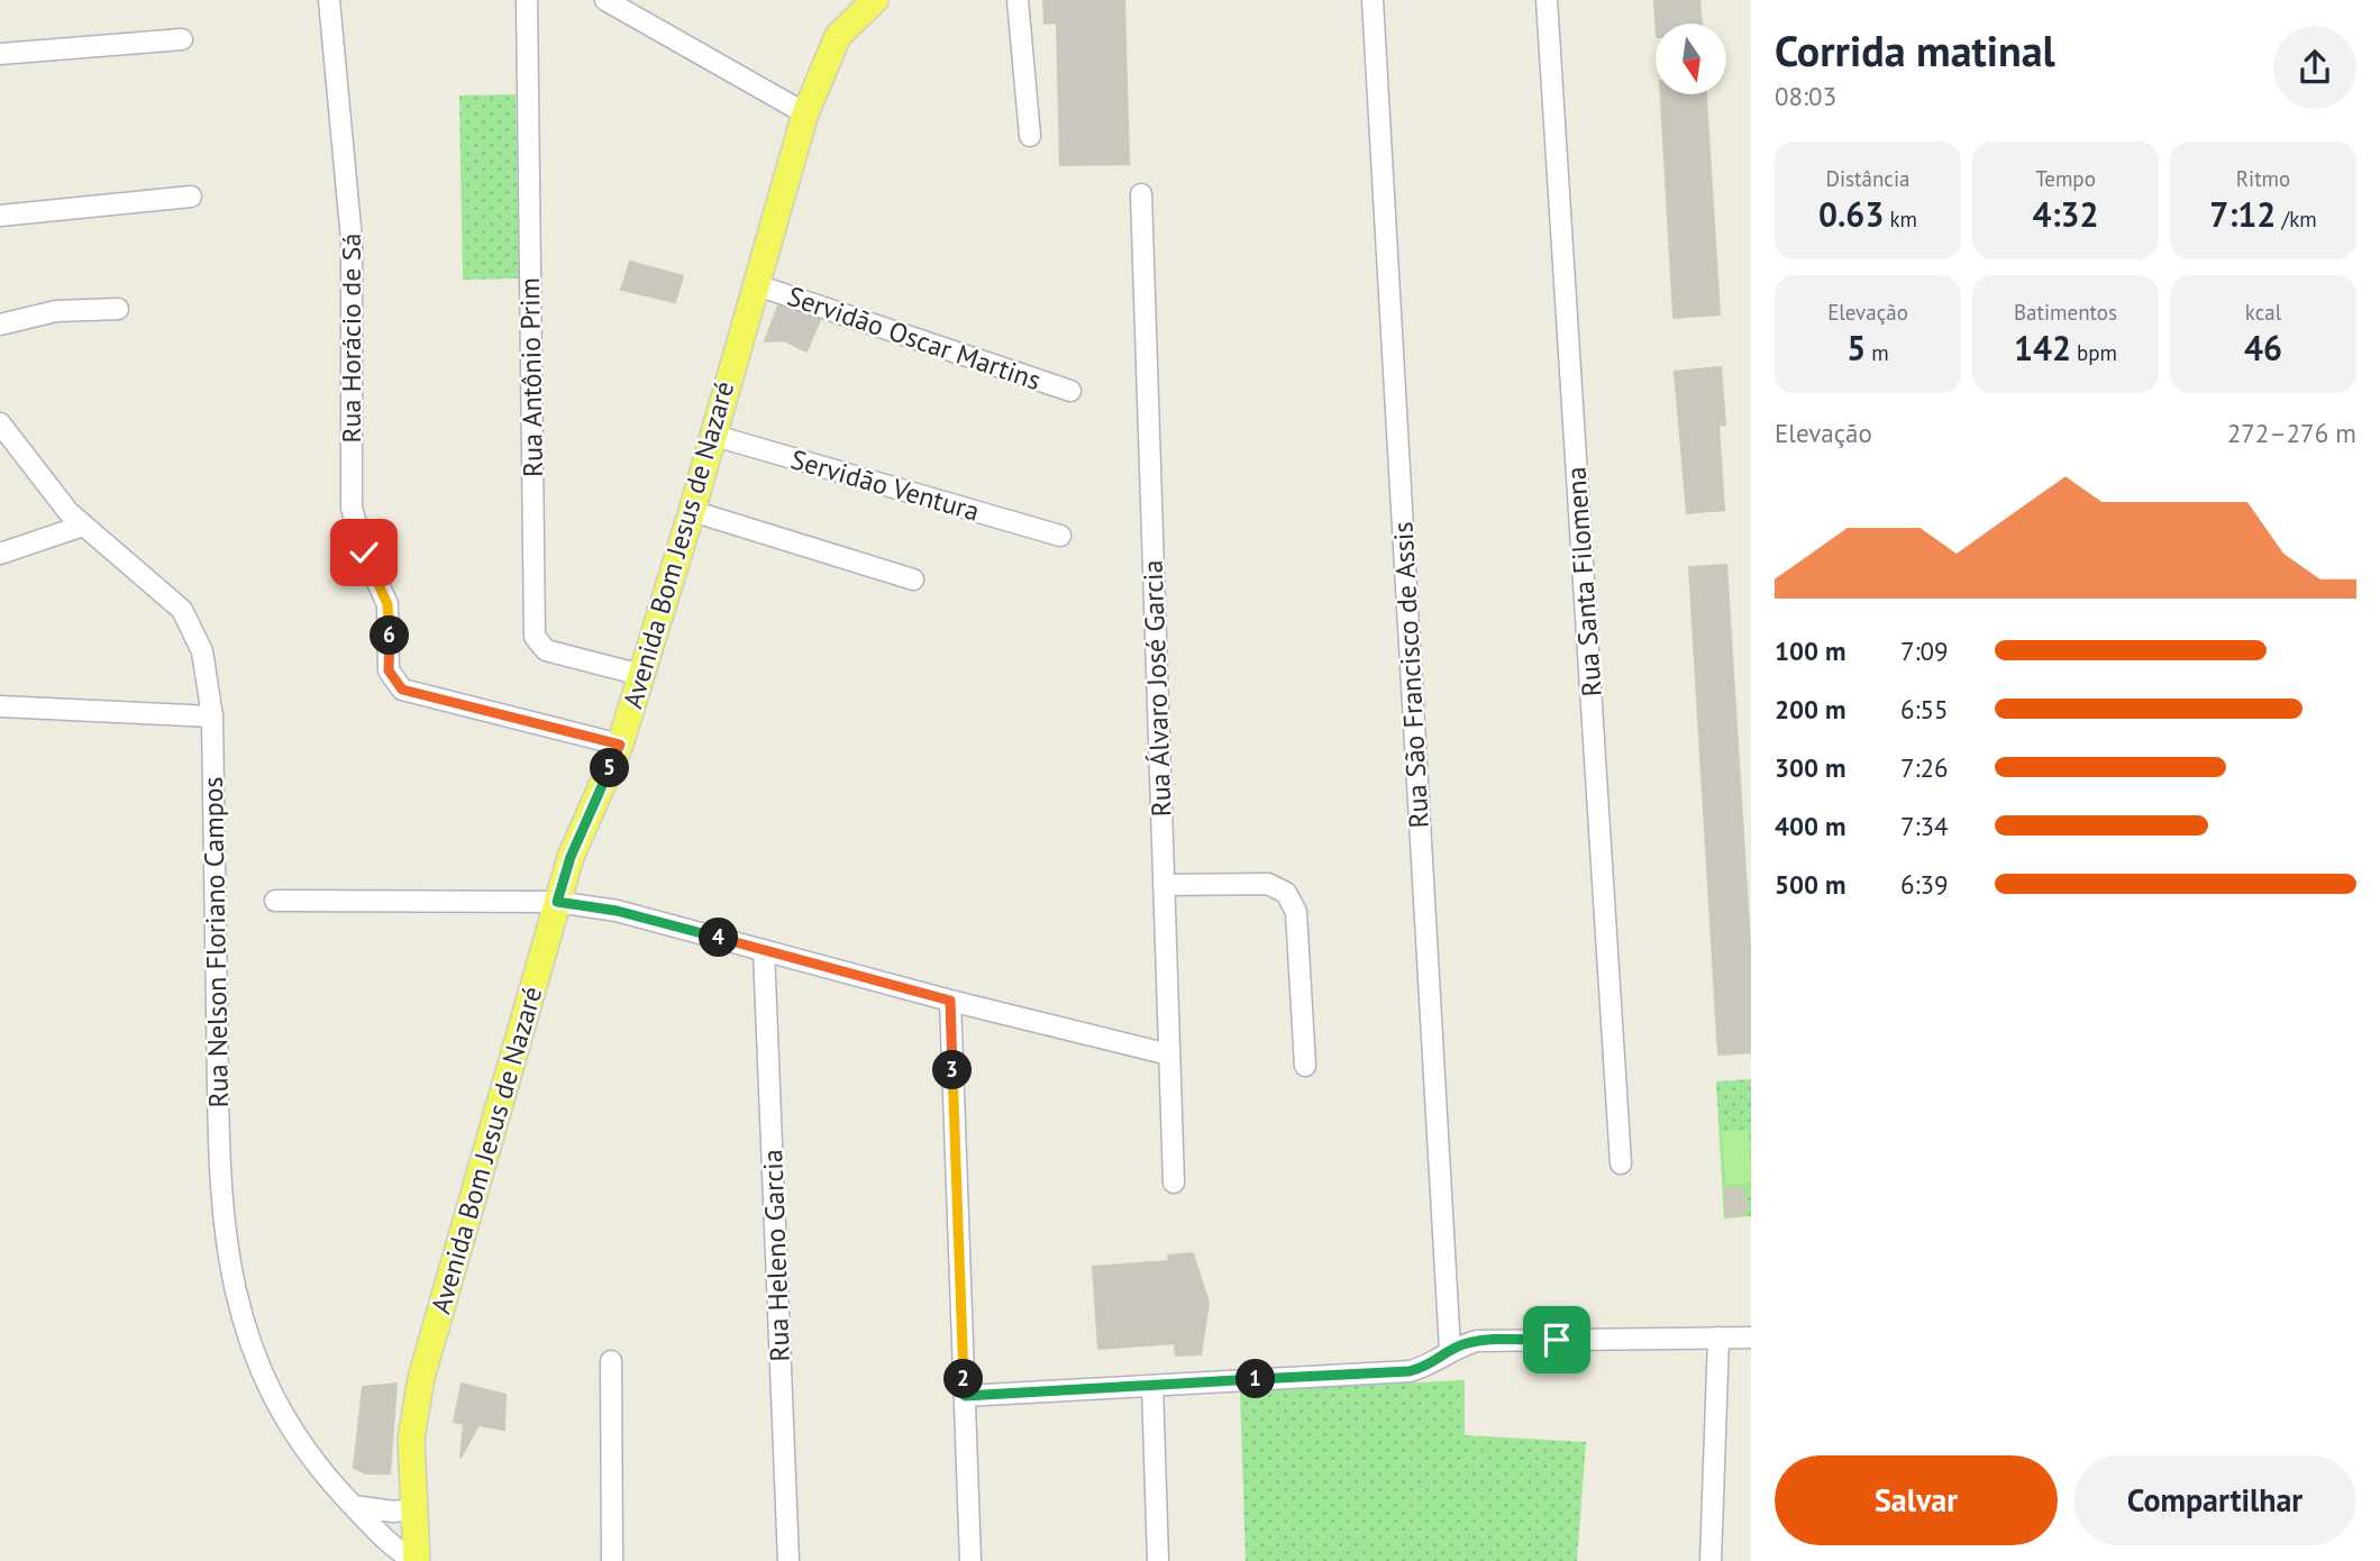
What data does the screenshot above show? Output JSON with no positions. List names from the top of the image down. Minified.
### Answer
{"streets":{"main road":["Avenida Bom Jesus de Nazaré"],"street":["Rua Horácio de Sá","Servidão Oscar Martins","Rua Antônio Prim","Servidão Ventura","Rua Santa Filomena","Rua São Francisco de Assis","Rua Álvaro José Garcia","Rua Nelson Floriano Campos","Rua Heleno Garcia"]},"crossings":[["Rua Horácio de Sá","Avenida Bom Jesus de Nazaré"],["Servidão Oscar Martins","Avenida Bom Jesus de Nazaré"],["Rua Antônio Prim","Avenida Bom Jesus de Nazaré"],["Servidão Ventura","Avenida Bom Jesus de Nazaré"],["Avenida Bom Jesus de Nazaré","Rua Nelson Floriano Campos"]],"north":"bottom","page":{"heading":["Corrida matinal","08:03"],"stats":[["Distância","0.63 km"],["Tempo","4:32"],["Ritmo","7:12 /km"],["Elevação","5 m"],["Batimentos","142 bpm"],["kcal","46"]],"chart":["Elevação","272–276 m"],"pins":["6","5","4","3","1","2"],"list":[{"name":"100 m","note":"7:09"},{"name":"200 m","note":"6:55"},{"name":"300 m","note":"7:26"},{"name":"400 m","note":"7:34"},{"name":"500 m","note":"6:39"}],"buttons":["Salvar","Compartilhar"]}}
